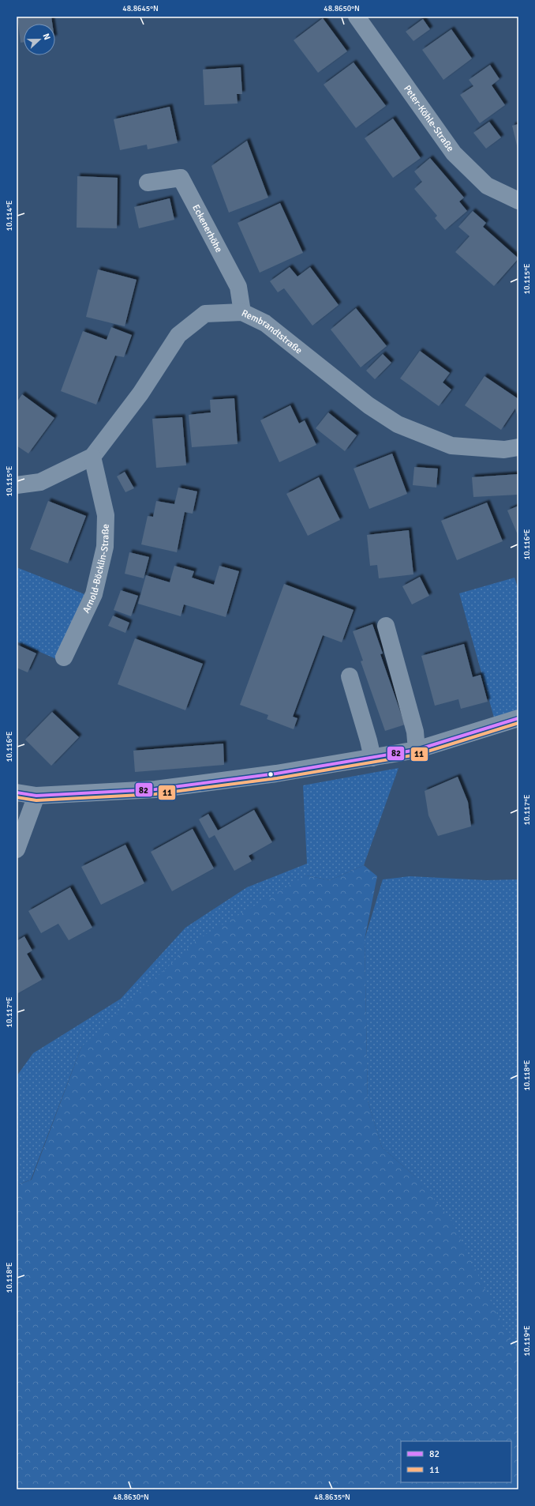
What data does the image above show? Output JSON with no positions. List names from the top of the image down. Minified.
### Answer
{"streets":{"street":["Peter-Köhle-Straße","Eckenerhöhe","Rembrandtstraße","Arnold-Böcklin-Straße"]},"crossings":[["Eckenerhöhe","Rembrandtstraße"],["Rembrandtstraße","Arnold-Böcklin-Straße"]],"lines":["transit line 82","transit line 11"],"legend":["82","11"],"north":"right","coordinates":["48.8645°N","48.8650°N","10.114°E","10.115°E","10.116°E","10.117°E","10.118°E","10.119°E","48.8630°N","48.8635°N"]}
